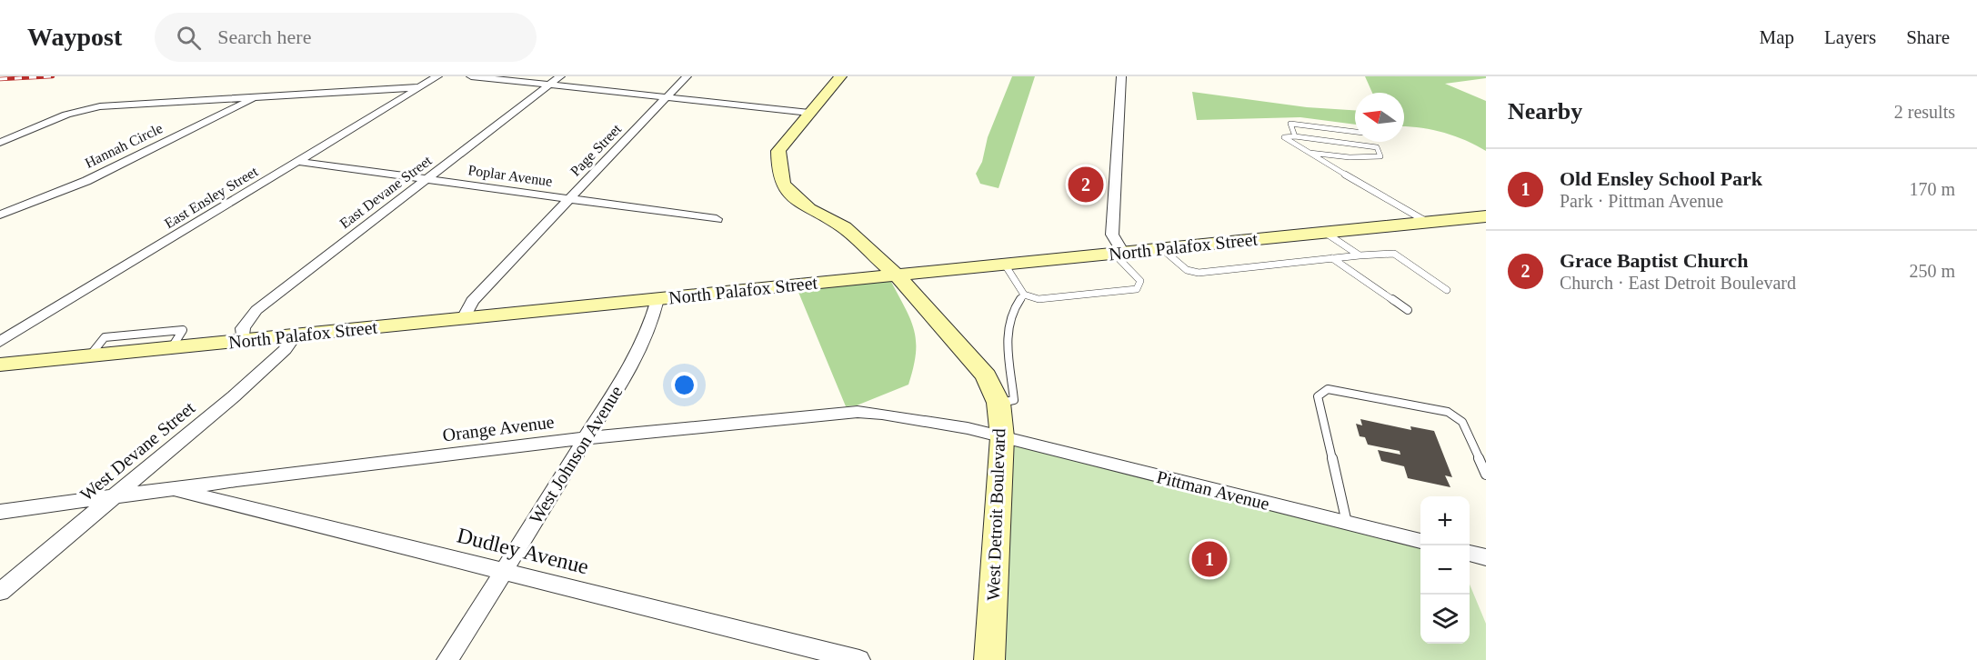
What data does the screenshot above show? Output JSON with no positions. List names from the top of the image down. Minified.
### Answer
{"streets":{"main road":["North Palafox Street","West Detroit Boulevard"],"street":["Hannah Circle","Page Street","Poplar Avenue","East Devane Street","East Ensley Street","Orange Avenue","West Devane Street","West Johnson Avenue","Pittman Avenue","Dudley Avenue"]},"crossings":[["Page Street","Poplar Avenue"],["Page Street","North Palafox Street"],["Poplar Avenue","East Devane Street"],["Poplar Avenue","East Ensley Street"],["East Devane Street","North Palafox Street"],["North Palafox Street","West Devane Street"],["North Palafox Street","West Johnson Avenue"],["North Palafox Street","West Detroit Boulevard"],["Orange Avenue","West Devane Street"],["Orange Avenue","West Johnson Avenue"],["Orange Avenue","Pittman Avenue"],["Orange Avenue","West Detroit Boulevard"],["Orange Avenue","Dudley Avenue"],["West Johnson Avenue","Dudley Avenue"],["Pittman Avenue","West Detroit Boulevard"]],"north":"left","page":{"header":"Waypost","search":"Search here","nav":["Map","Layers","Share"],"heading":["Nearby","2 results"],"list":[{"mark":"1","name":"Old Ensley School Park","note":"Park · Pittman Avenue","value":"170 m"},{"mark":"2","name":"Grace Baptist Church","note":"Church · East Detroit Boulevard","value":"250 m"}],"pins":["2","1"],"map_buttons":["+","−"]}}
